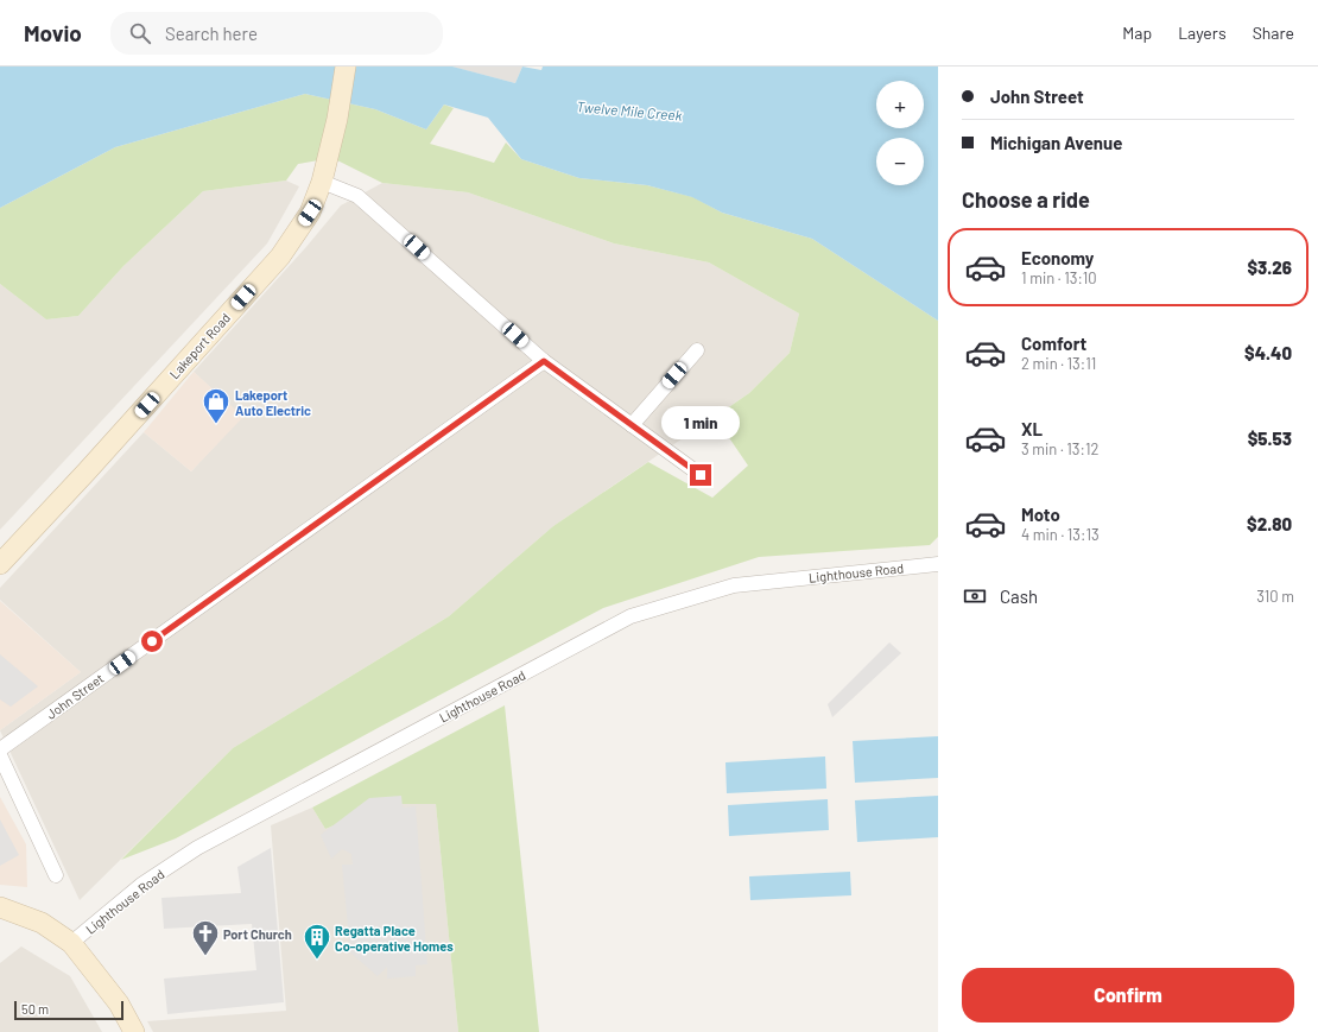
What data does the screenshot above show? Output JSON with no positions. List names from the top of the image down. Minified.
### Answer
{"streets":{"main road":["Lakeport Road"],"street":["Lighthouse Road","John Street"]},"water":["Twelve Mile Creek"],"places":{"shop":["Lakeport Auto Electric"],"church":["Port Church"],"building":["Regatta Place Co-operative Homes"]},"scale_bar":"50 m","page":{"header":"Movio","search":"Search here","nav":["Map","Layers","Share"],"banner":["John Street","Michigan Avenue"],"map_buttons":["+","−"],"heading":"Choose a ride","list":[{"name":"Economy","note":"1 min · 13:10","value":"$3.26"},{"name":"Comfort","note":"2 min · 13:11","value":"$4.40"},{"name":"XL","note":"3 min · 13:12","value":"$5.53"},{"name":"Moto","note":"4 min · 13:13","value":"$2.80"}],"bubble":"1 min","pay":["Cash","310 m"],"buttons":"Confirm","scale":"50 m"}}
